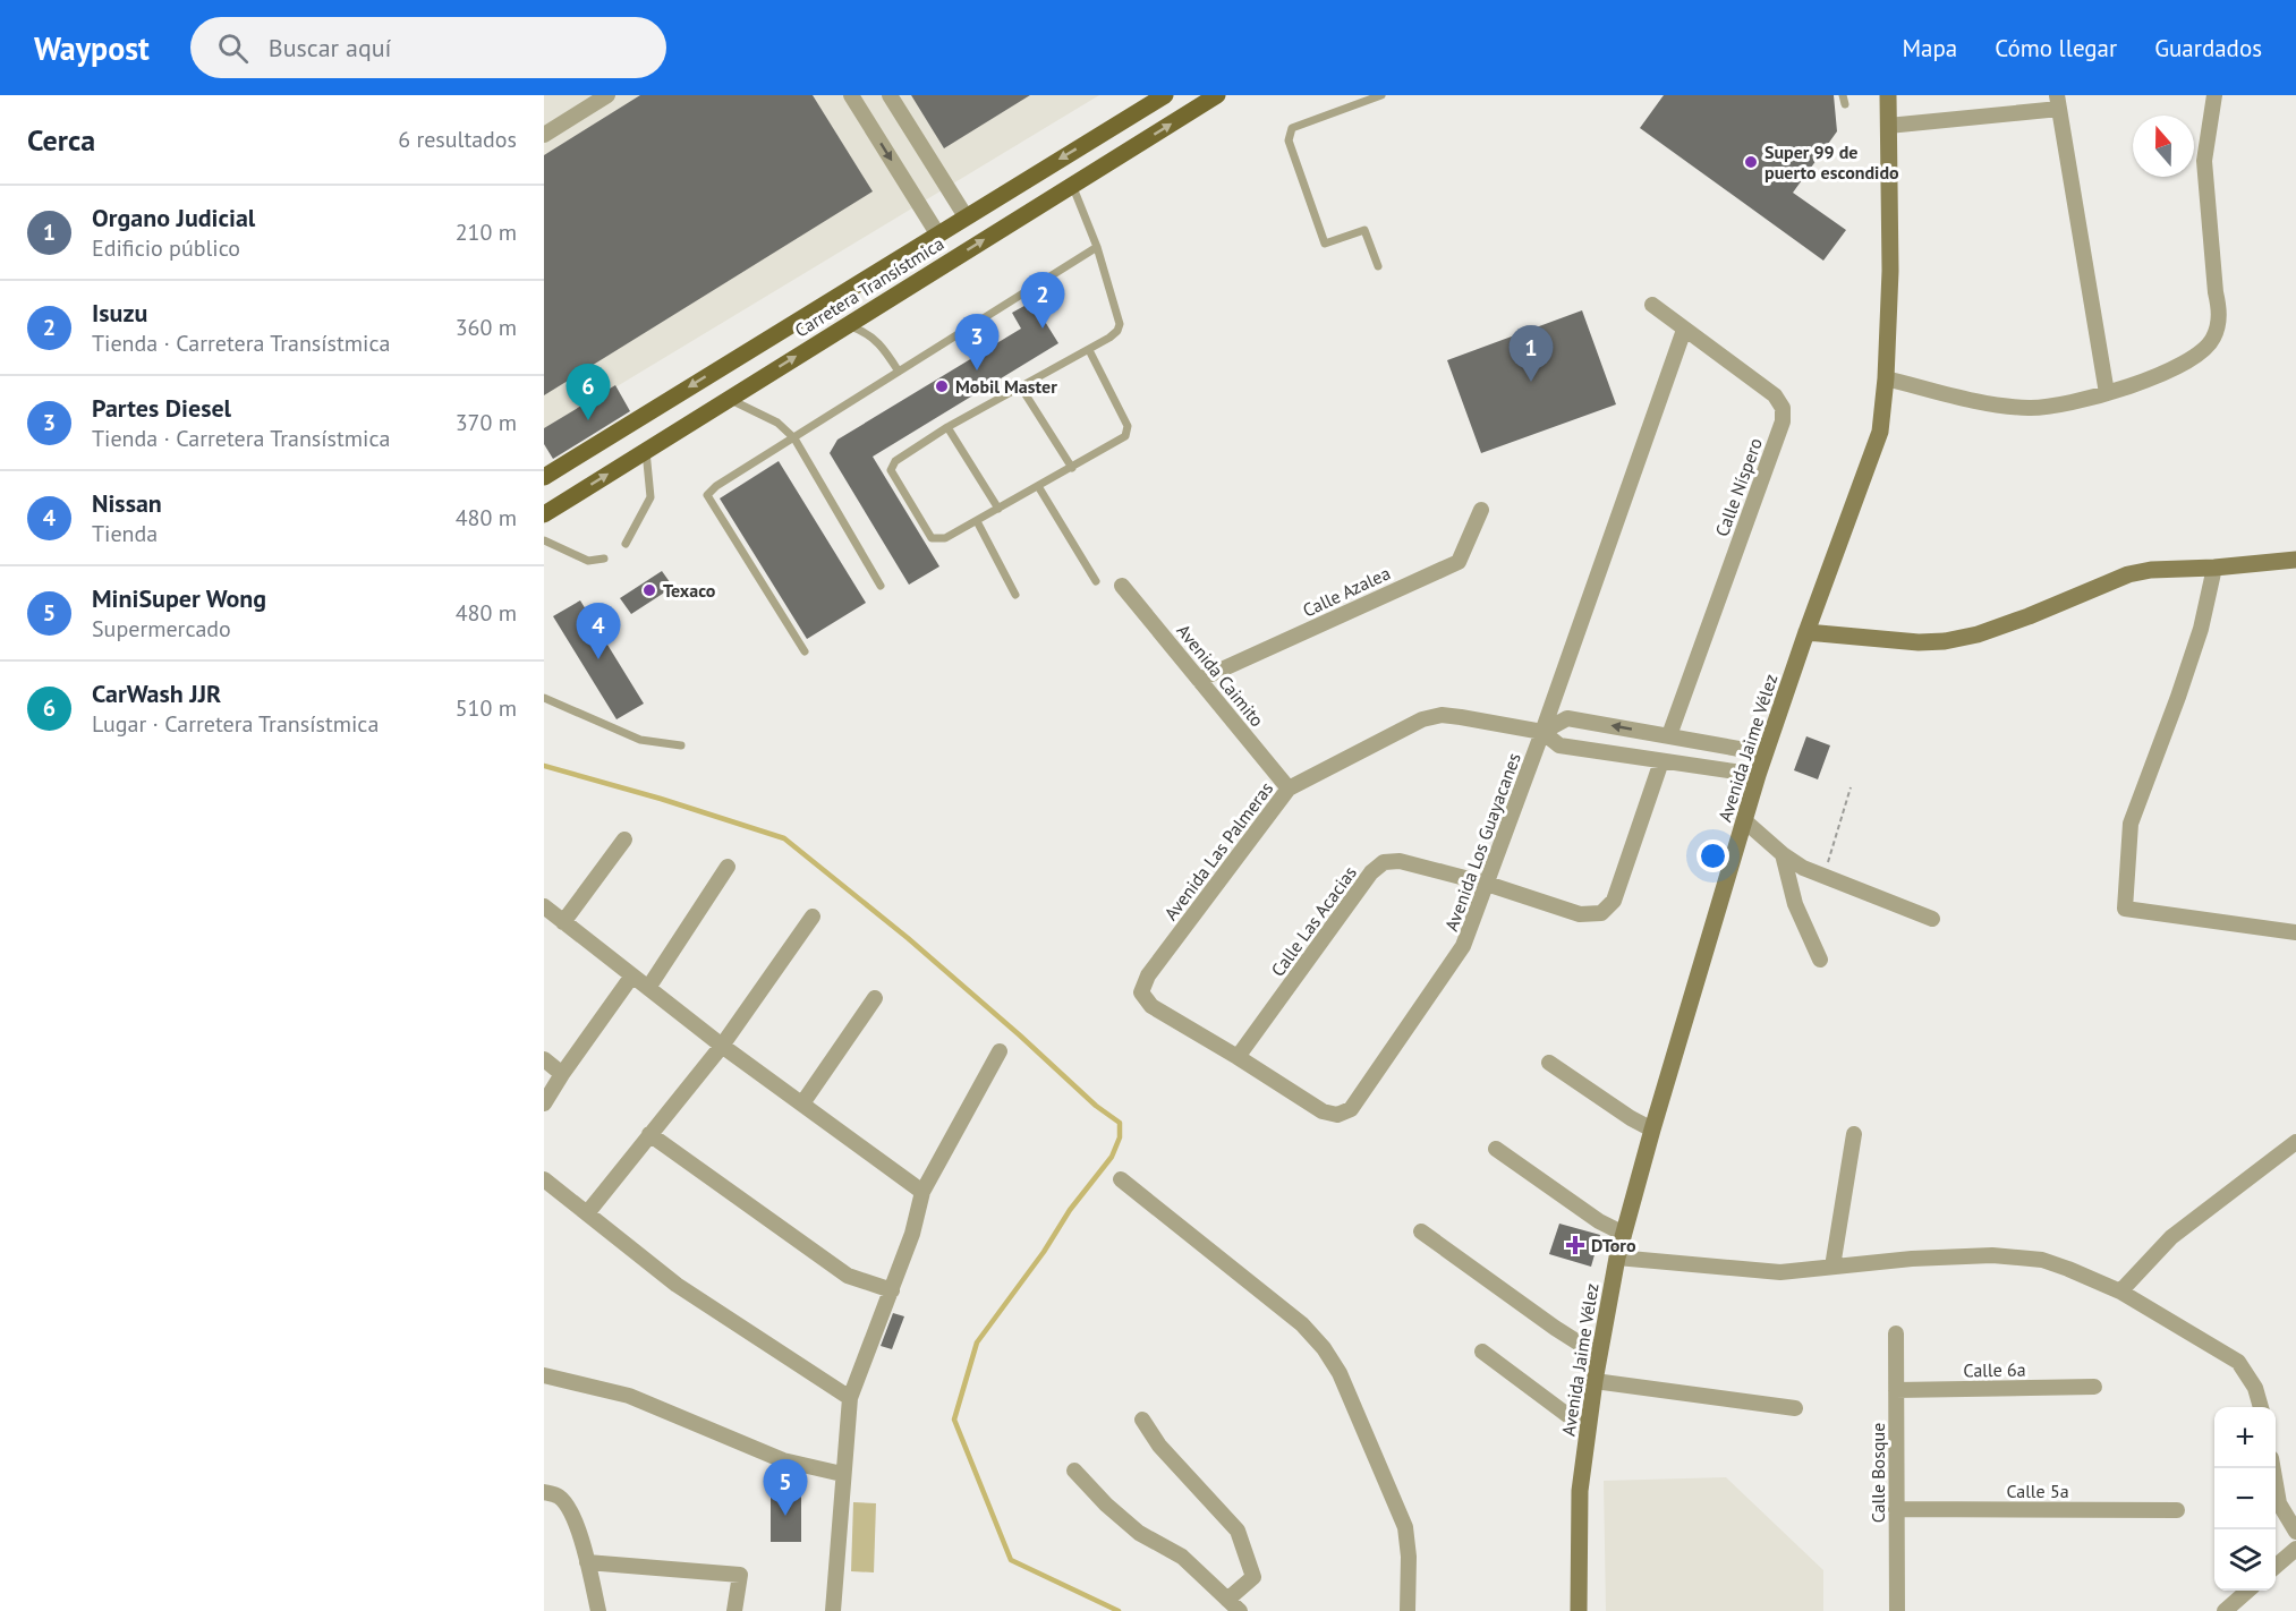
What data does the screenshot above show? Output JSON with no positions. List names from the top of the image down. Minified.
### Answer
{"streets":{"main road":["Carretera Transístmica"],"street":["Calle Níspero","Calle Azalea","Avenida Caimito","Avenida Jaime Vélez","Avenida Los Guayacanes","Avenida Las Palmeras","Calle Las Acacias","Calle 6a","Calle Bosque","Calle 5a"]},"crossings":[["Calle Níspero","Avenida Los Guayacanes"],["Calle Azalea","Avenida Caimito"],["Avenida Caimito","Avenida Las Palmeras"],["Avenida Jaime Vélez","Avenida Las Palmeras"],["Avenida Los Guayacanes","Avenida Las Palmeras"],["Avenida Los Guayacanes","Calle Las Acacias"],["Avenida Las Palmeras","Calle Las Acacias"],["Calle 6a","Calle Bosque"],["Calle Bosque","Calle 5a"]],"places":{"other":["Super 99 de puerto escondido","Mobil Master","Texaco"],"health":["DToro"]},"north":"top","page":{"header":"Waypost","search":"Buscar aquí","nav":["Mapa","Cómo llegar","Guardados"],"heading":["Cerca","6 resultados"],"list":[{"mark":"1","name":"Organo Judicial","note":"Edificio público","value":"210 m"},{"mark":"2","name":"Isuzu","note":"Tienda · Carretera Transístmica","value":"360 m"},{"mark":"3","name":"Partes Diesel","note":"Tienda · Carretera Transístmica","value":"370 m"},{"mark":"4","name":"Nissan","note":"Tienda","value":"480 m"},{"mark":"5","name":"MiniSuper Wong","note":"Supermercado","value":"480 m"},{"mark":"6","name":"CarWash JJR","note":"Lugar · Carretera Transístmica","value":"510 m"}],"pins":["2","3","1","6","4","5"],"map_buttons":["+","−"]}}
